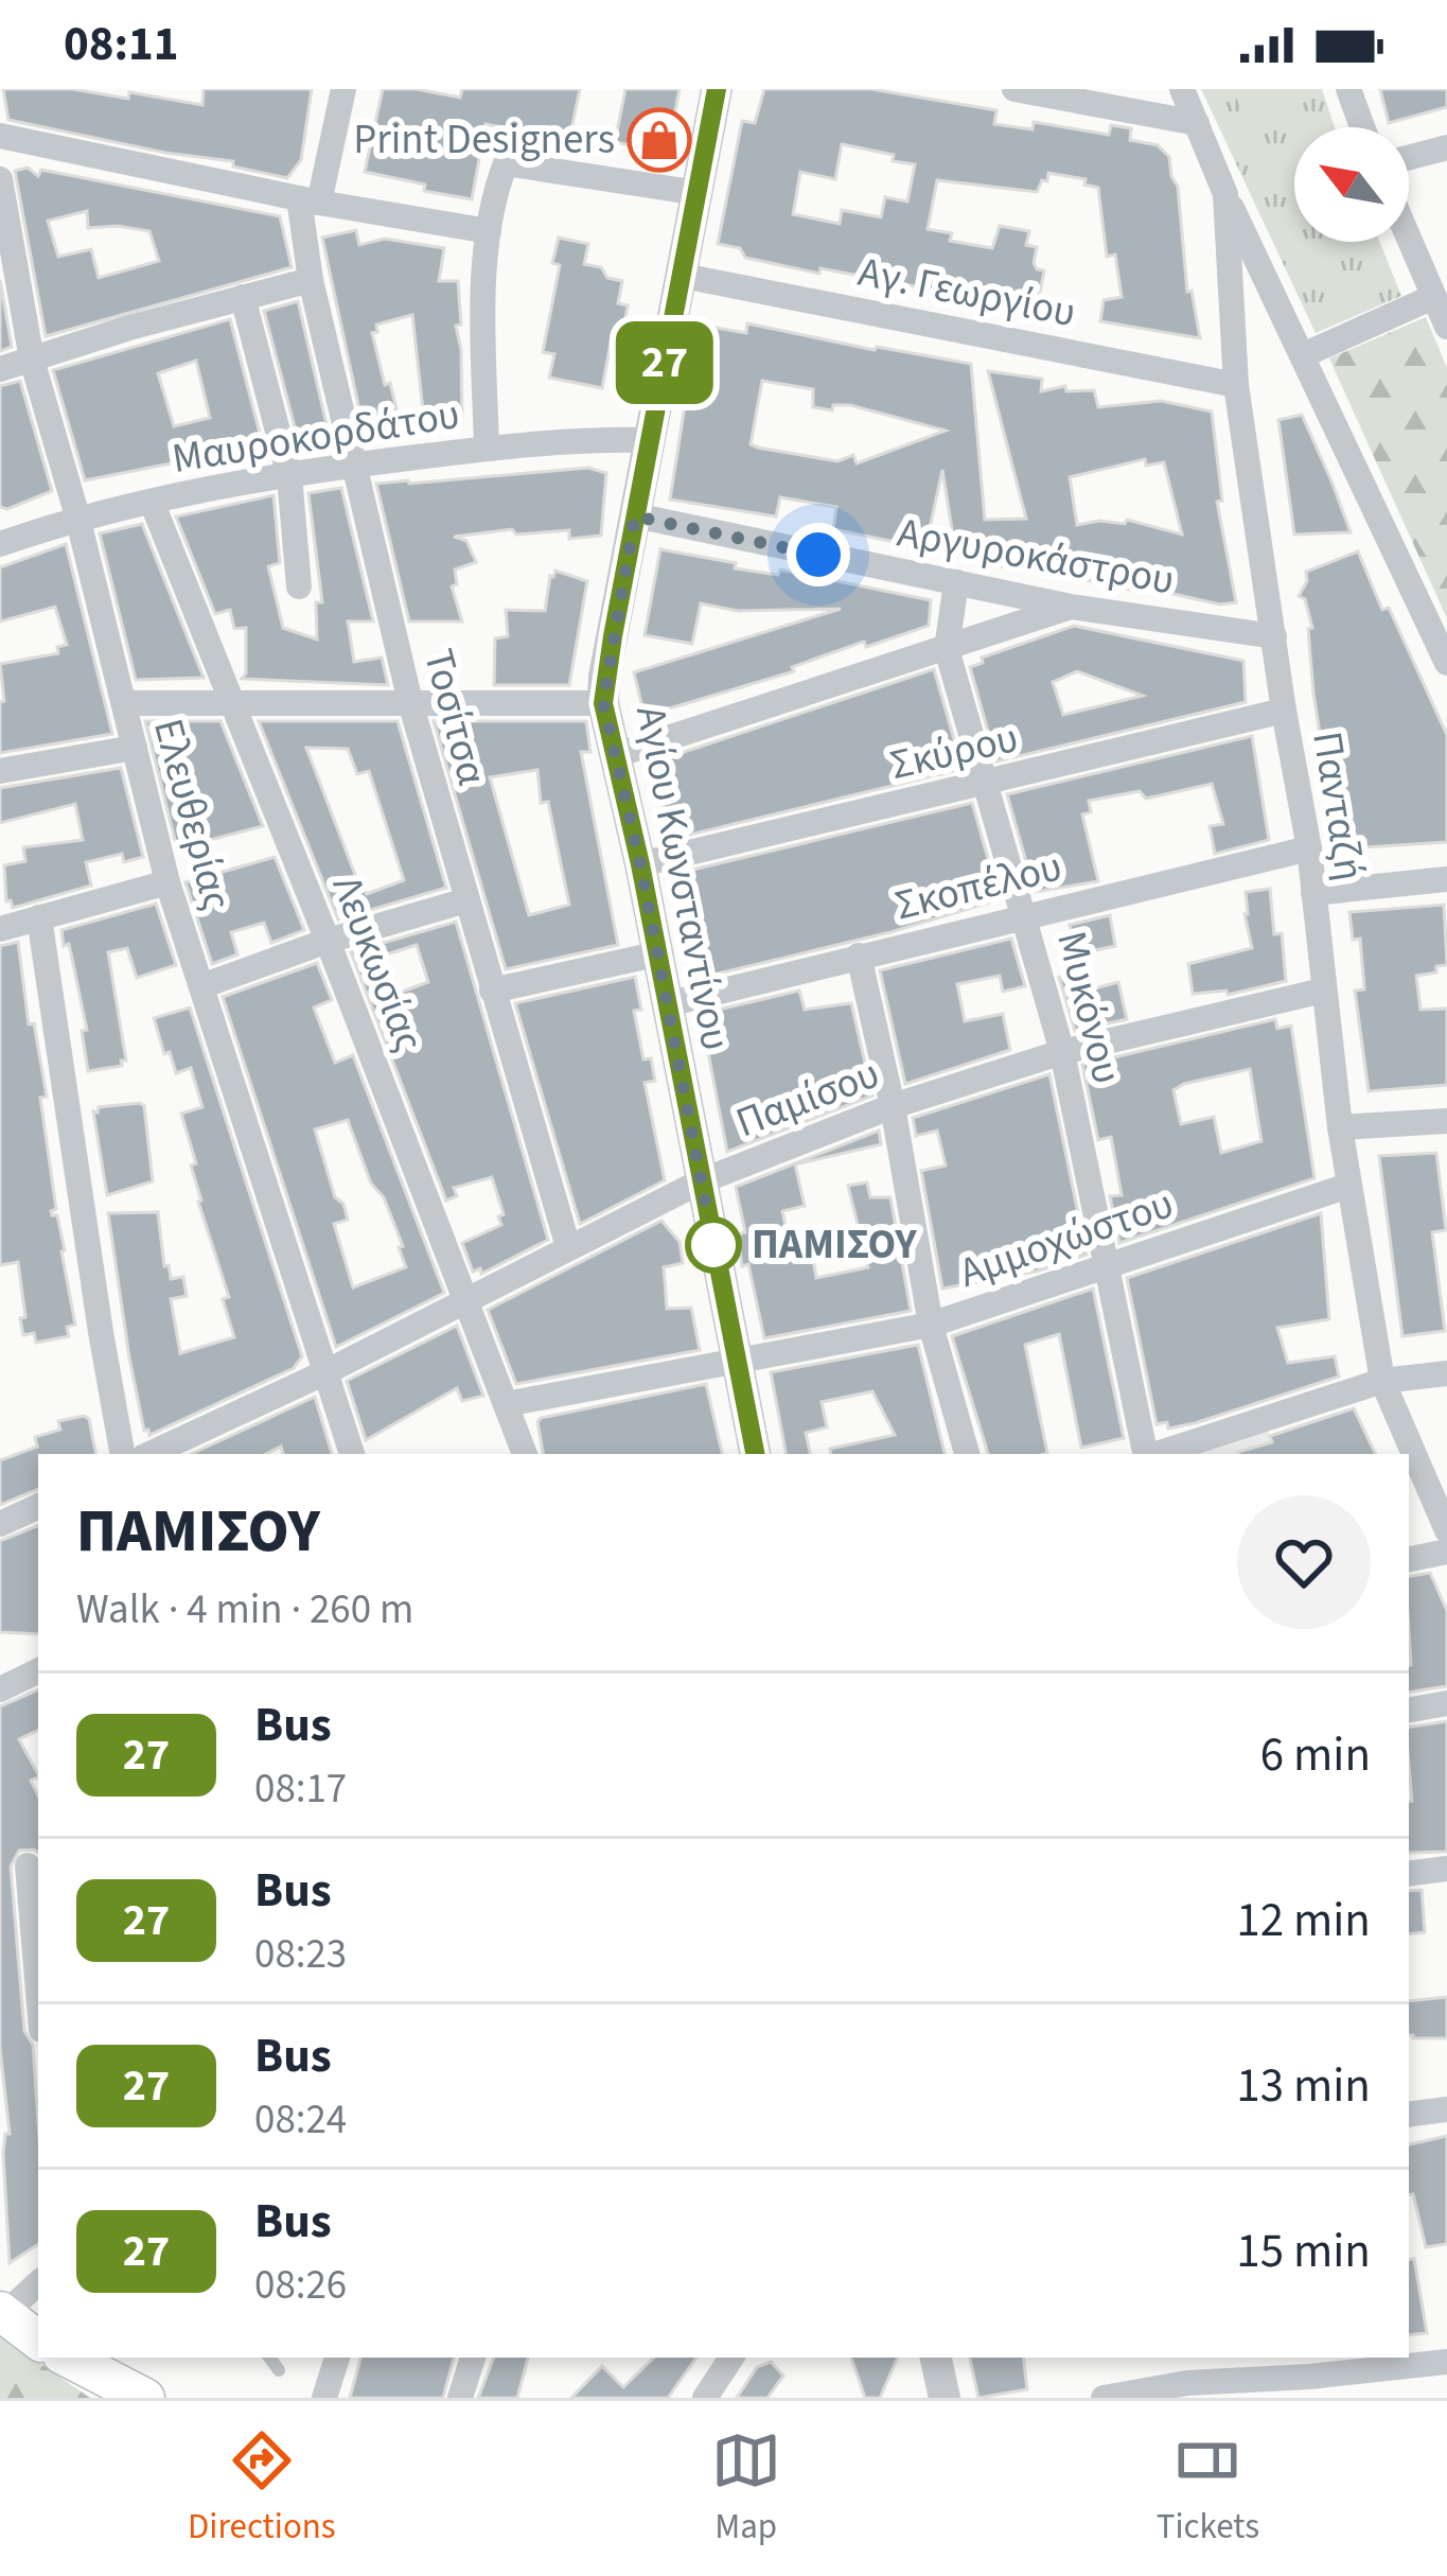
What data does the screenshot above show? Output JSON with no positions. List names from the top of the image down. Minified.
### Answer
{"streets":{"street":["Αγ. Γεωργίου","Μαυροκορδάτου","Αργυροκάστρου","Τοσίτσα","Σκύρου","Πανταζή","Ελευθερίας","Αγίου Κωνσταντίνου","Σκοπέλου","Λευκωσίας","Μυκόνου","Παμίσου","Αμμοχώστου"]},"crossings":[["Αγ. Γεωργίου","Πανταζή"],["Αγ. Γεωργίου","Αγίου Κωνσταντίνου"],["Μαυροκορδάτου","Τοσίτσα"],["Μαυροκορδάτου","Ελευθερίας"],["Μαυροκορδάτου","Αγίου Κωνσταντίνου"],["Μαυροκορδάτου","Λευκωσίας"],["Αργυροκάστρου","Πανταζή"],["Αργυροκάστρου","Αγίου Κωνσταντίνου"],["Αργυροκάστρου","Μυκόνου"],["Τοσίτσα","Παμίσου"],["Σκύρου","Πανταζή"],["Σκύρου","Αγίου Κωνσταντίνου"],["Σκύρου","Μυκόνου"],["Πανταζή","Σκοπέλου"],["Πανταζή","Παμίσου"],["Πανταζή","Αμμοχώστου"],["Ελευθερίας","Παμίσου"],["Αγίου Κωνσταντίνου","Σκοπέλου"],["Αγίου Κωνσταντίνου","Παμίσου"],["Αγίου Κωνσταντίνου","Αμμοχώστου"],["Σκοπέλου","Μυκόνου"],["Λευκωσίας","Παμίσου"],["Λευκωσίας","Αμμοχώστου"],["Μυκόνου","Παμίσου"],["Μυκόνου","Αμμοχώστου"]],"places":{"shop":["Print Designers"],"other":["ΠΑΜΙΣΟΥ"]},"lines":["bus line 27"],"north":"top left","page":{"status":"08:11","on_map":"27","heading":["ΠΑΜΙΣΟΥ","Walk · 4 min · 260 m"],"list":[{"mark":"27","name":"Bus","note":"08:17","value":"6 min"},{"mark":"27","name":"Bus","note":"08:23","value":"12 min"},{"mark":"27","name":"Bus","note":"08:24","value":"13 min"},{"mark":"27","name":"Bus","note":"08:26","value":"15 min"}],"tabs":["Directions","Map","Tickets"]}}
